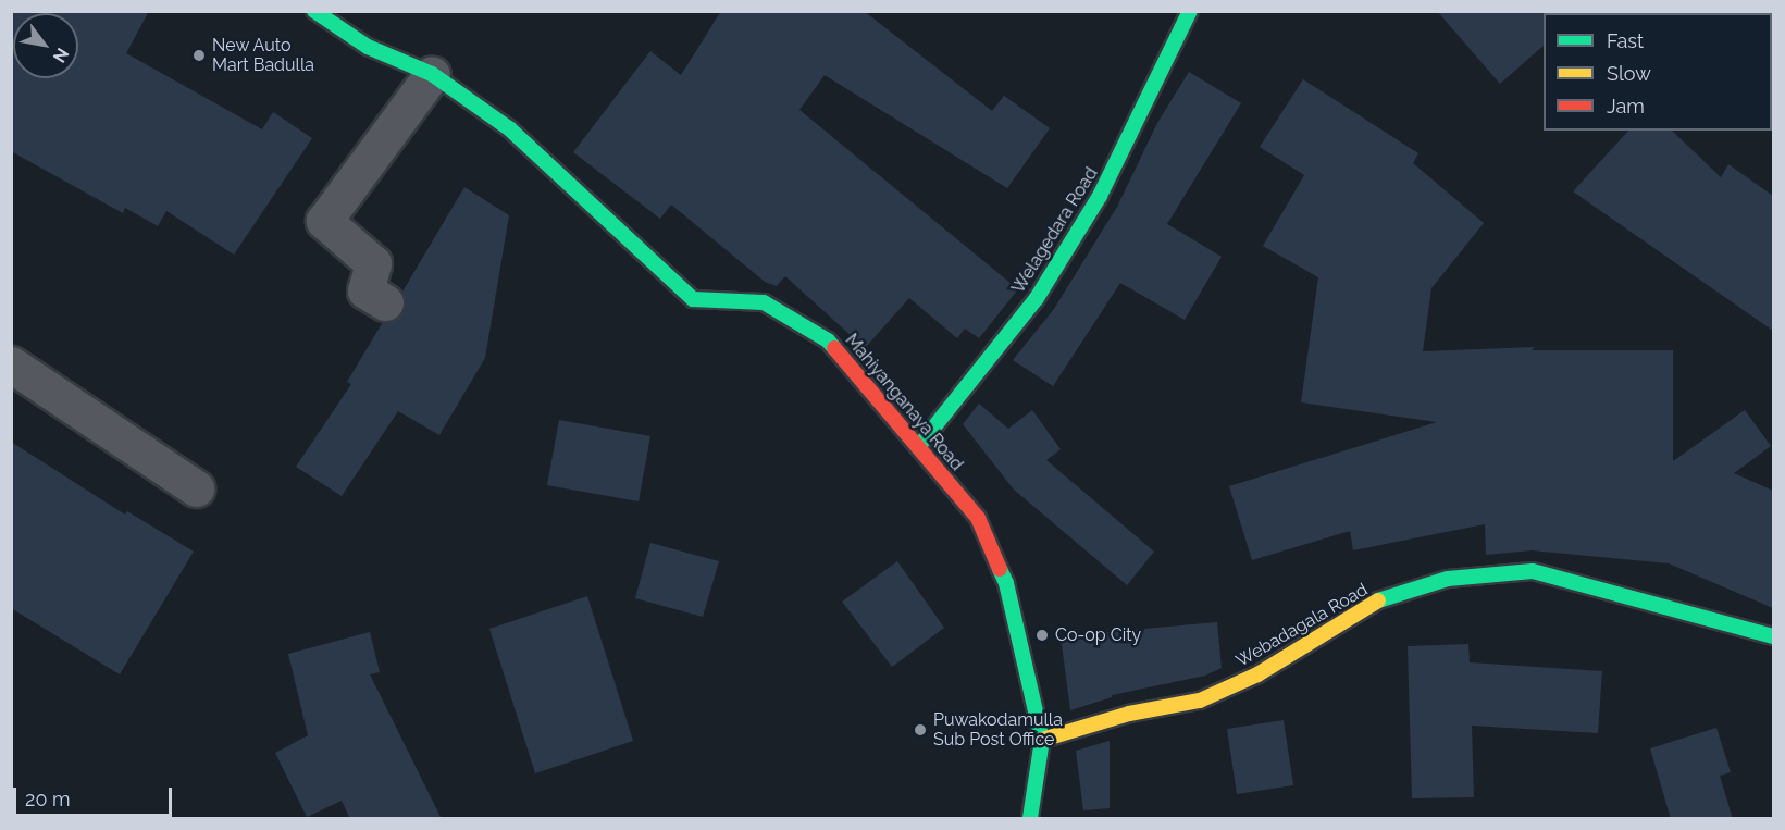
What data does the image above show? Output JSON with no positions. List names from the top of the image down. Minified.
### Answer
{"streets":{"street":["Welagedara Road","Mahiyanganaya Road","Webadagala Road"]},"crossings":[["Welagedara Road","Mahiyanganaya Road"],["Mahiyanganaya Road","Webadagala Road"]],"places":["New Auto Mart Badulla","Co-op City","Puwakodamulla Sub Post Office"],"legend":["Fast","Slow","Jam"],"scale_bar":"20 m","north":"bottom right"}
